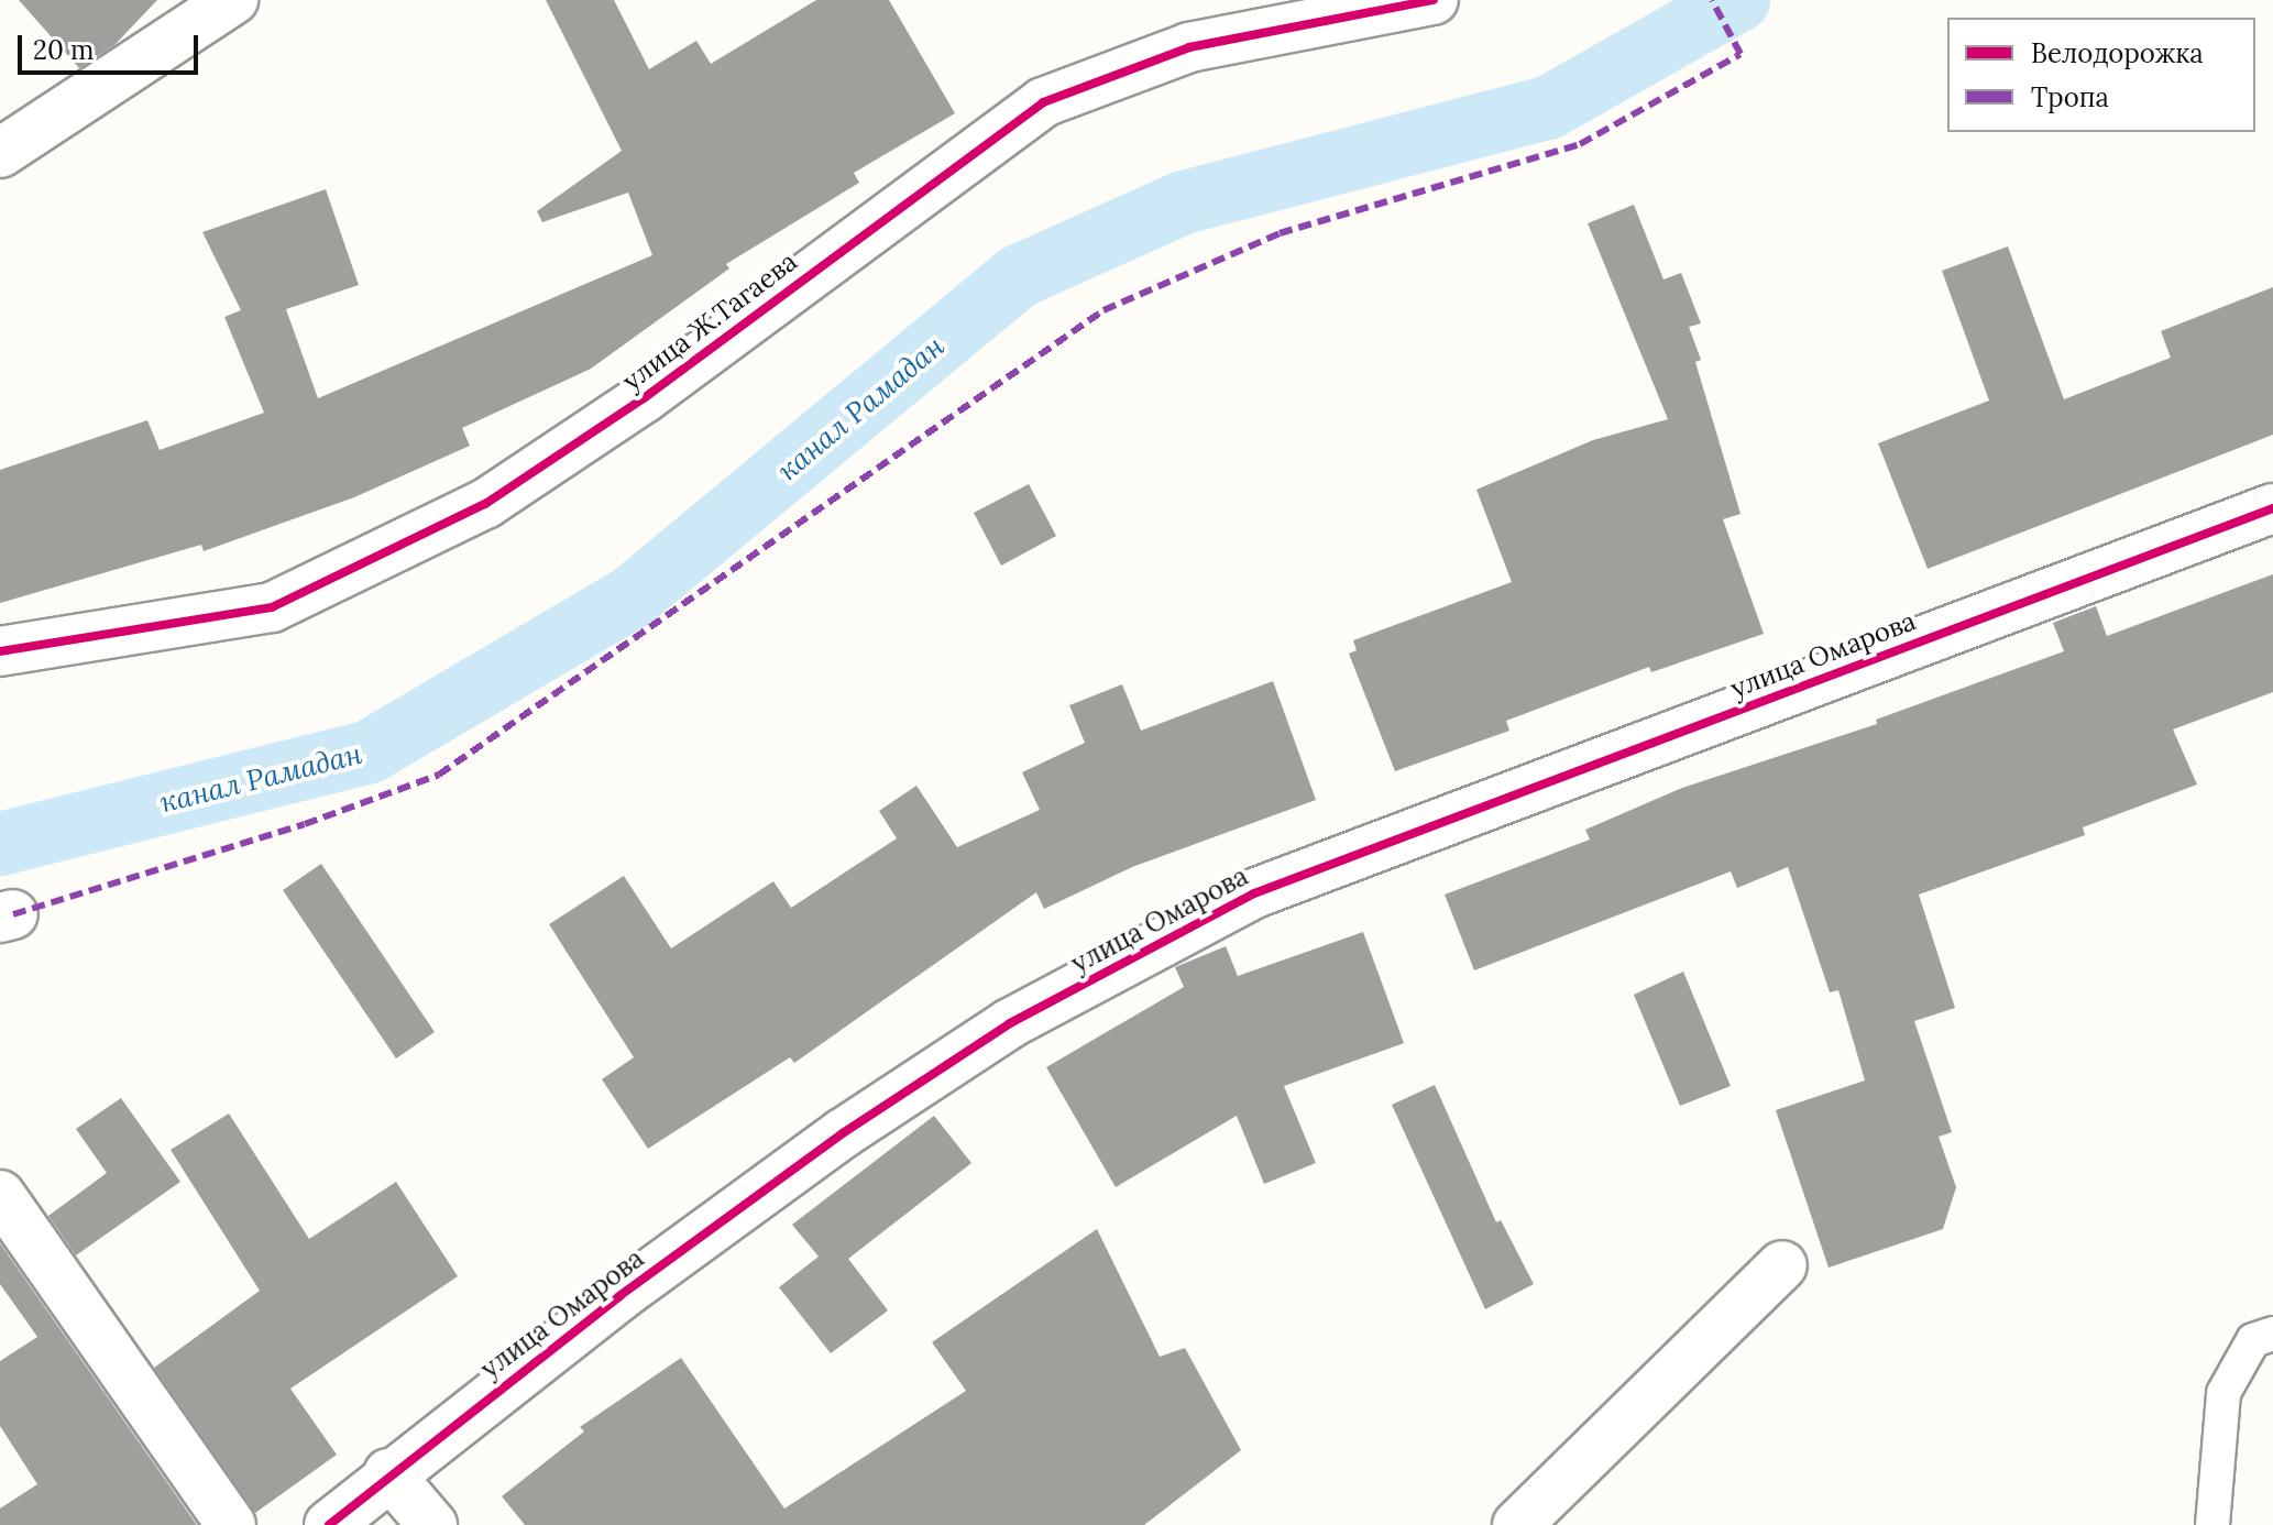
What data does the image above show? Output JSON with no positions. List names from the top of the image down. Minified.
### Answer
{"streets":{"street":["улица Ж.Тагаева","улица Омарова"]},"water":["канал Рамадан"],"legend":["Велодорожка","Тропа"],"scale_bar":"20 m"}
